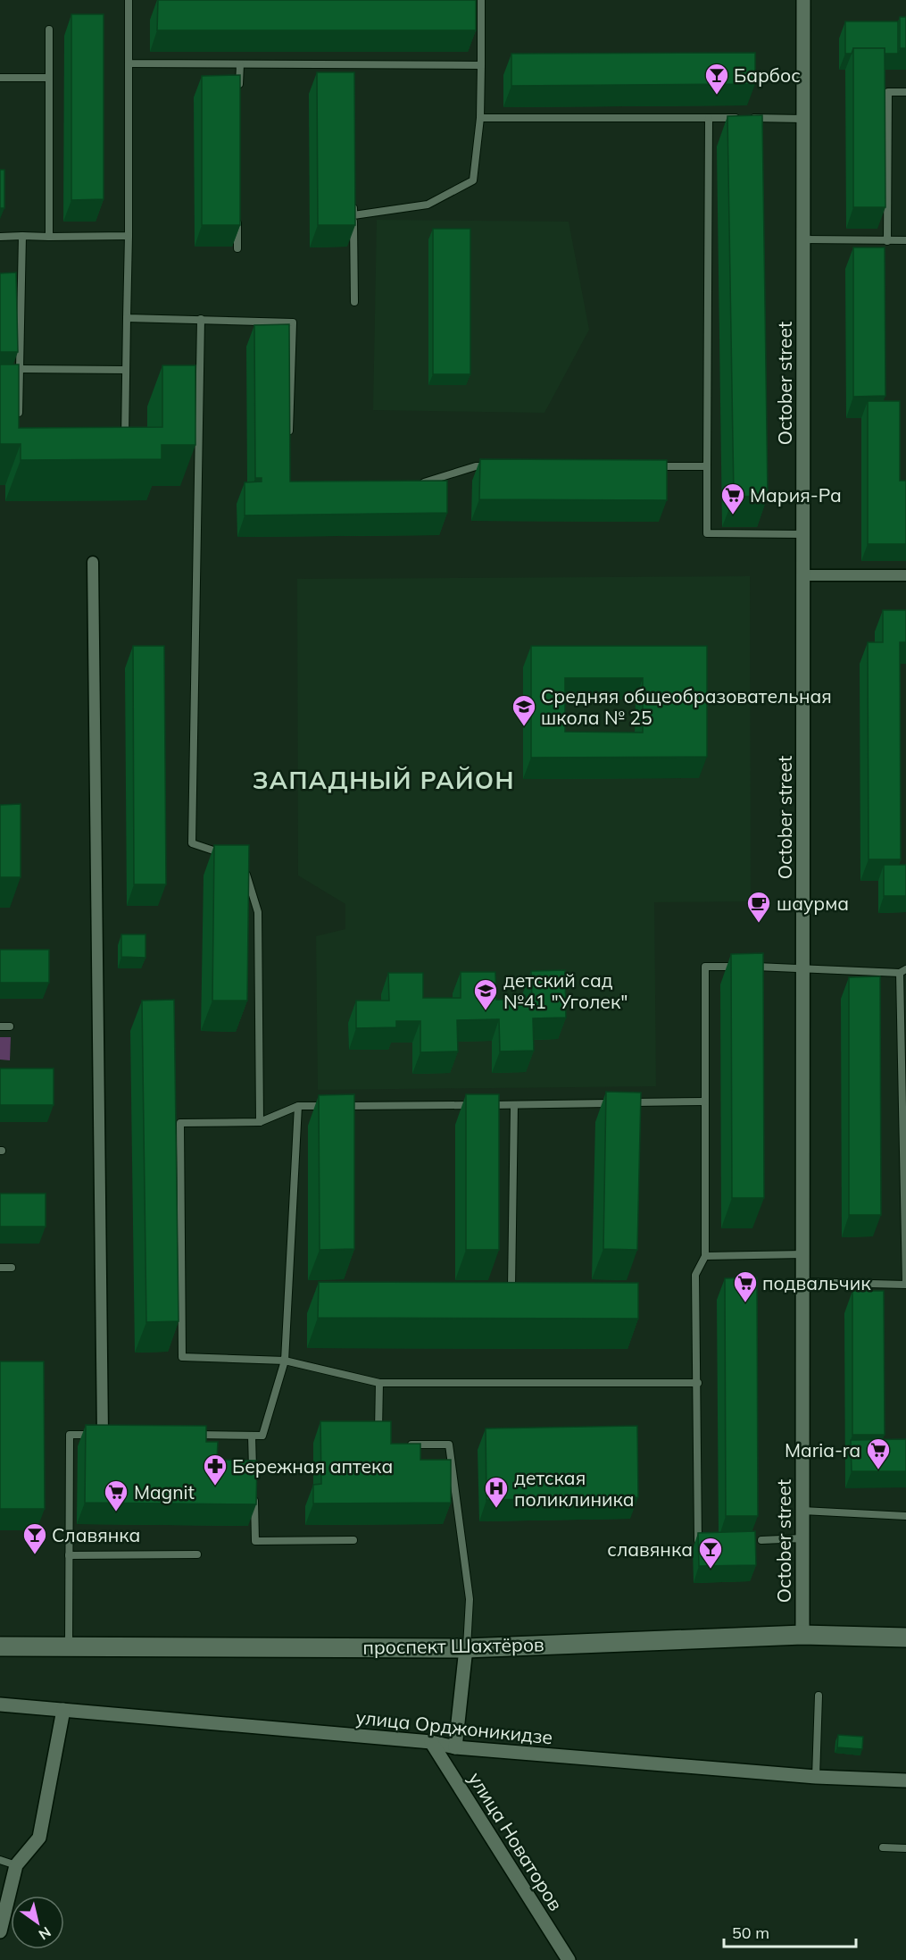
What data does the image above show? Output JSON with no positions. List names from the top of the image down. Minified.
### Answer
{"streets":{"main road":["проспект Шахтёров"],"street":["October street","улица Орджоникидзе","улица Новаторов"]},"crossings":[["October street","проспект Шахтёров"],["улица Орджоникидзе","улица Новаторов"]],"districts":["ЗАПАДНЫЙ РАЙОН"],"places":{"bar":["Барбос","Славянка","славянка"],"supermarket":["Мария-Ра","подвальчик","Maria-ra","Magnit"],"school or university":["Средняя общеобразовательная школа № 25","детский сад №41 \"Уголек\""],"cafe":["шаурма"],"pharmacy":["Бережная аптека"],"hospital":["детская поликлиника"]},"scale_bar":"50 m","north":"bottom right"}
